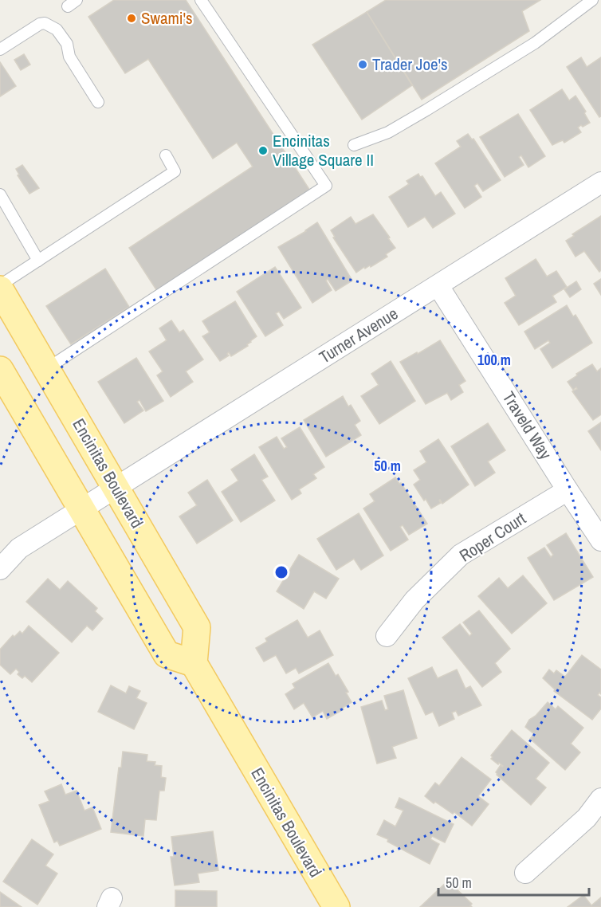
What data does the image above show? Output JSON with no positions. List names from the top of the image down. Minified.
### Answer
{"streets":{"main road":["Encinitas Boulevard"],"street":["Turner Avenue","Traveld Way","Roper Court"]},"crossings":[["Turner Avenue","Traveld Way"],["Turner Avenue","Encinitas Boulevard"],["Traveld Way","Roper Court"]],"places":["Swami's","Trader Joe's","Encinitas Village Square II"],"scale_bar":"50 m","rings":["100 m","50 m"]}
